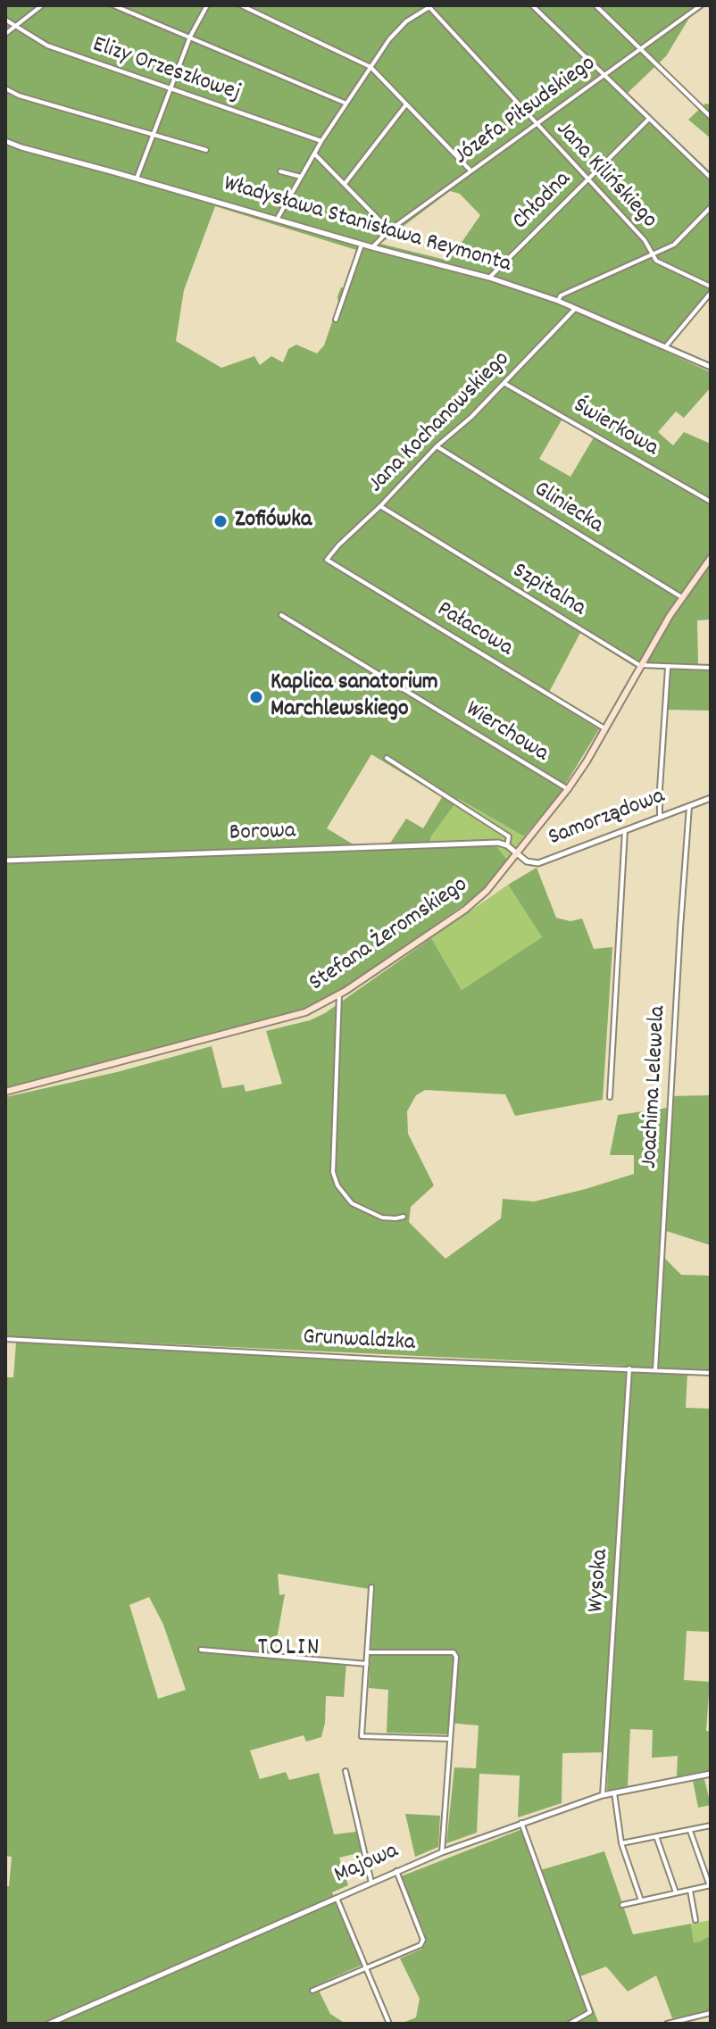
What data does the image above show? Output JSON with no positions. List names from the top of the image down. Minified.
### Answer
{"streets":{"main road":["Stefana Żeromskiego"],"street":["Elizy Orzeszkowej","Józefa Piłsudskiego","Jana Kilińskiego","Chłodna","Władysława Stanisława Reymonta","Jana Kochanowskiego","Świerkowa","Gliniecka","Szpitalna","Pałacowa","Wierchowa","Samorządowa","Borowa","Joachima Lelewela","Grunwaldzka","Wysoka","Majowa"]},"crossings":[["Józefa Piłsudskiego","Jana Kilińskiego"],["Józefa Piłsudskiego","Władysława Stanisława Reymonta"],["Jana Kilińskiego","Chłodna"],["Chłodna","Władysława Stanisława Reymonta"],["Władysława Stanisława Reymonta","Jana Kochanowskiego"],["Jana Kochanowskiego","Świerkowa"],["Jana Kochanowskiego","Gliniecka"],["Jana Kochanowskiego","Szpitalna"],["Jana Kochanowskiego","Pałacowa"],["Gliniecka","Stefana Żeromskiego"],["Szpitalna","Stefana Żeromskiego"],["Pałacowa","Stefana Żeromskiego"],["Wierchowa","Stefana Żeromskiego"],["Samorządowa","Stefana Żeromskiego"],["Samorządowa","Joachima Lelewela"],["Joachima Lelewela","Grunwaldzka"],["Grunwaldzka","Wysoka"],["Wysoka","Majowa"]],"districts":["TOLIN"],"places":["Zofiówka","Kaplica sanatorium Marchlewskiego"]}
